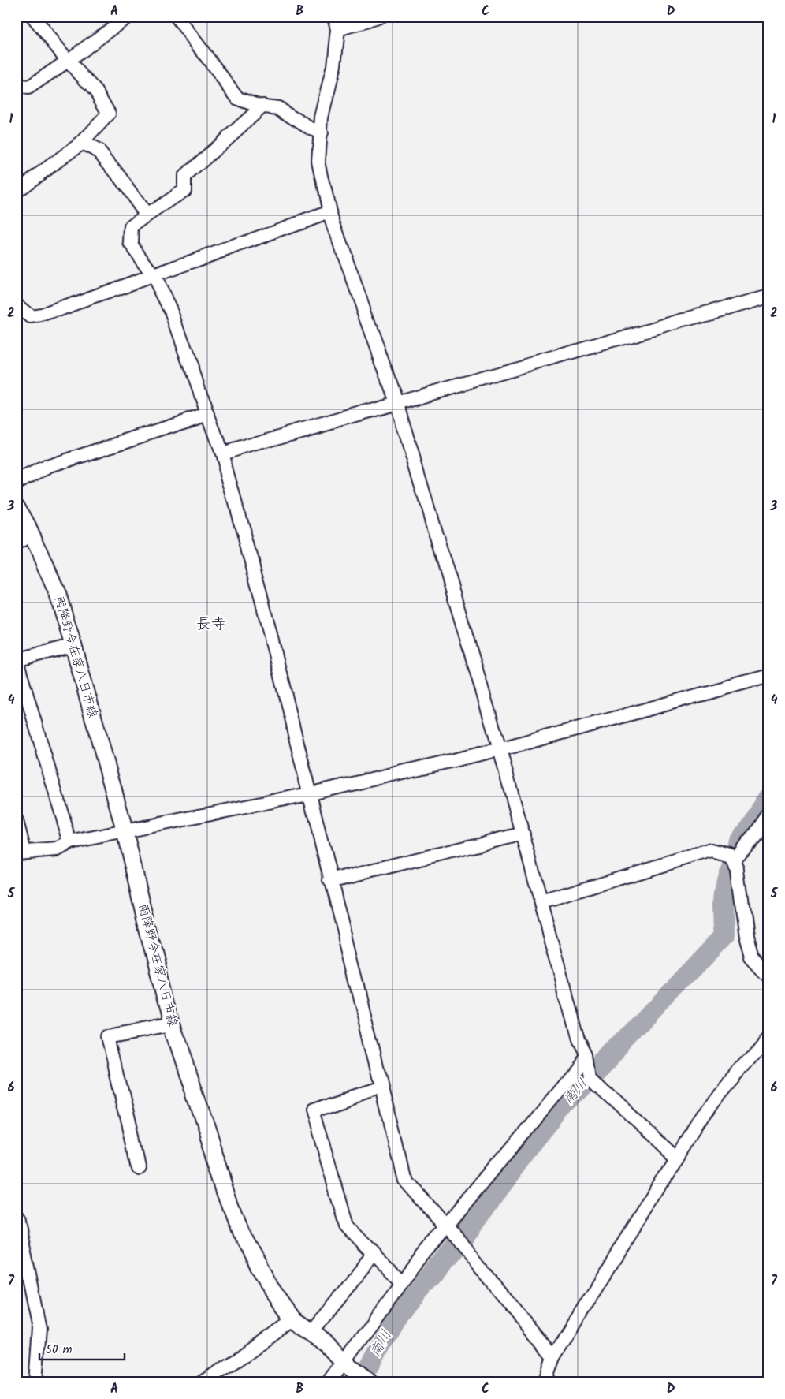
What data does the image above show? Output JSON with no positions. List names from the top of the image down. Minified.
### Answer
{"streets":{"main road":["雨降野今在家八日市線"]},"districts":["長寺"],"water":["南川"],"scale_bar":"50 m","grid":{"columns":["A","B","C","D"],"rows":["1","2","3","4","5","6","7"]}}
